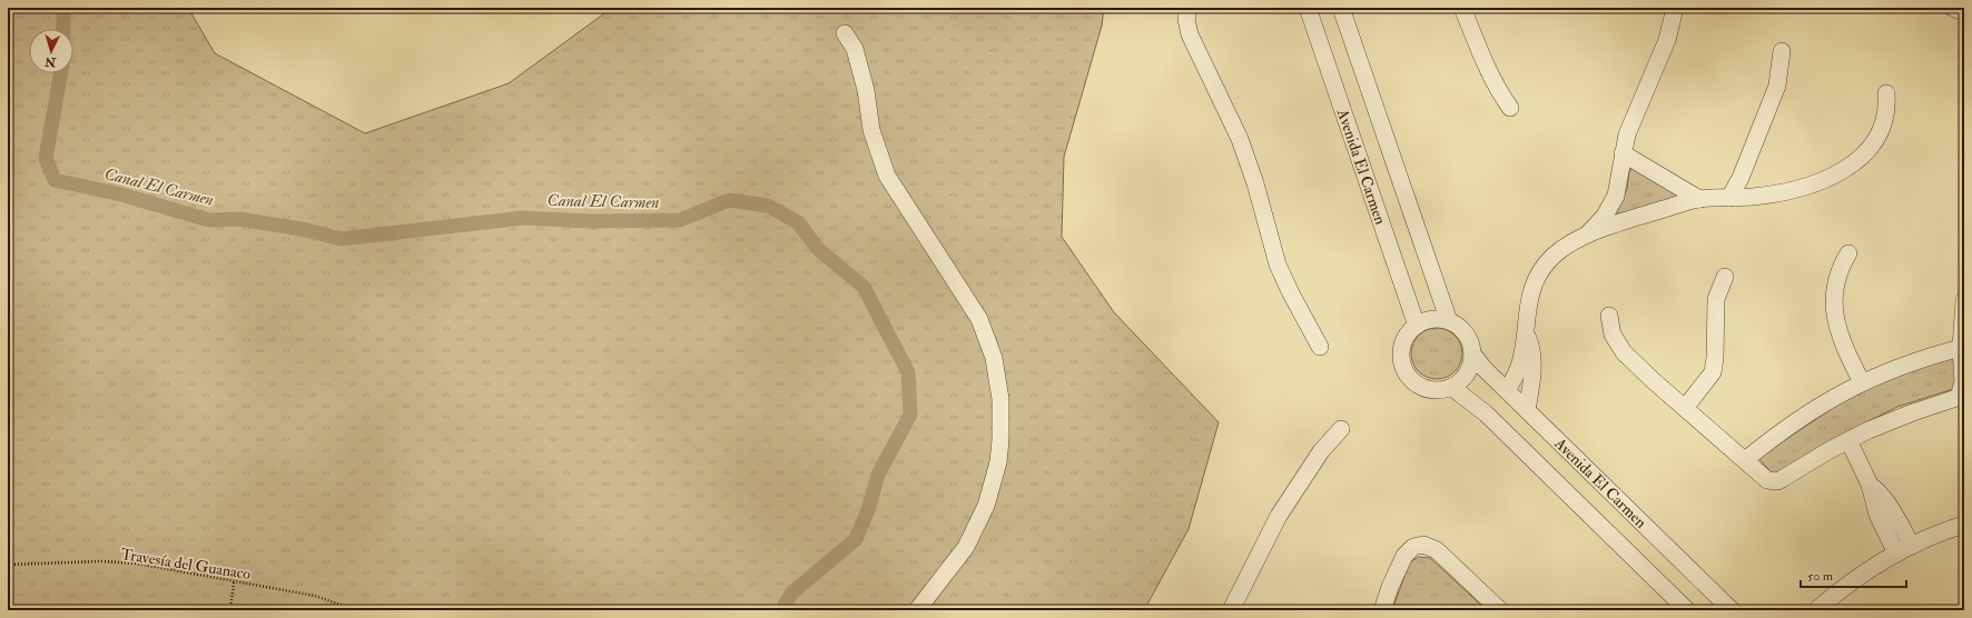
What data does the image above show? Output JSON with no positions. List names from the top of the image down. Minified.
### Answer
{"streets":{"street":["Avenida El Carmen"],"path":["Travesía del Guanaco"]},"water":["Canal El Carmen"],"scale_bar":"50 m","north":"bottom"}
